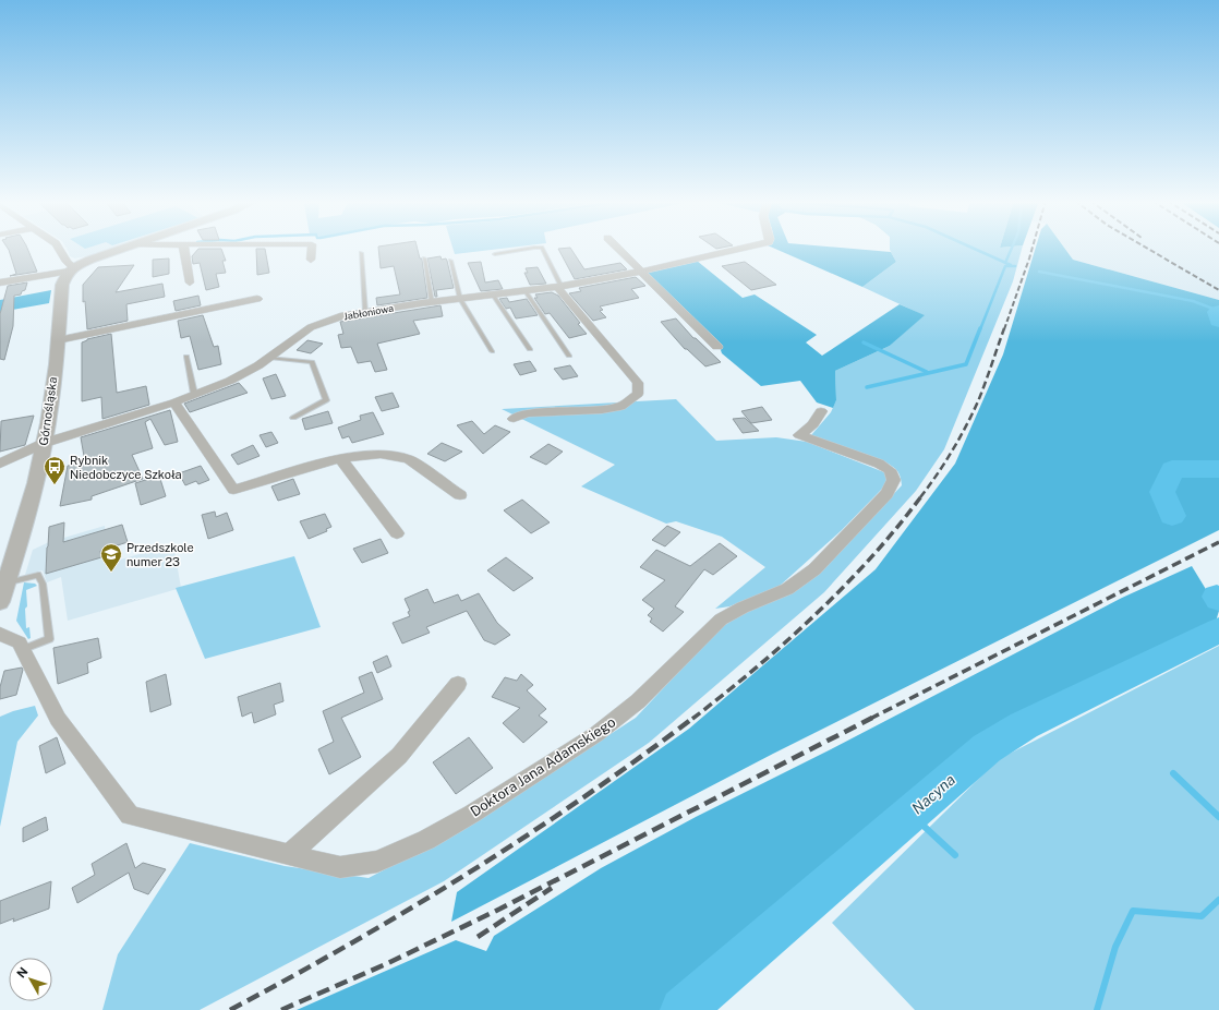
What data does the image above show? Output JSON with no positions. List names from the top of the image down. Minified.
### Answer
{"streets":{"street":["Jabłoniowa","Górnośląska","Doktora Jana Adamskiego"]},"crossings":[["Jabłoniowa","Górnośląska"]],"water":["Nacyna"],"places":{"bus stop":["Rybnik Niedobczyce Szkoła"],"school or university":["Przedszkole numer 23"]},"north":"top left"}
